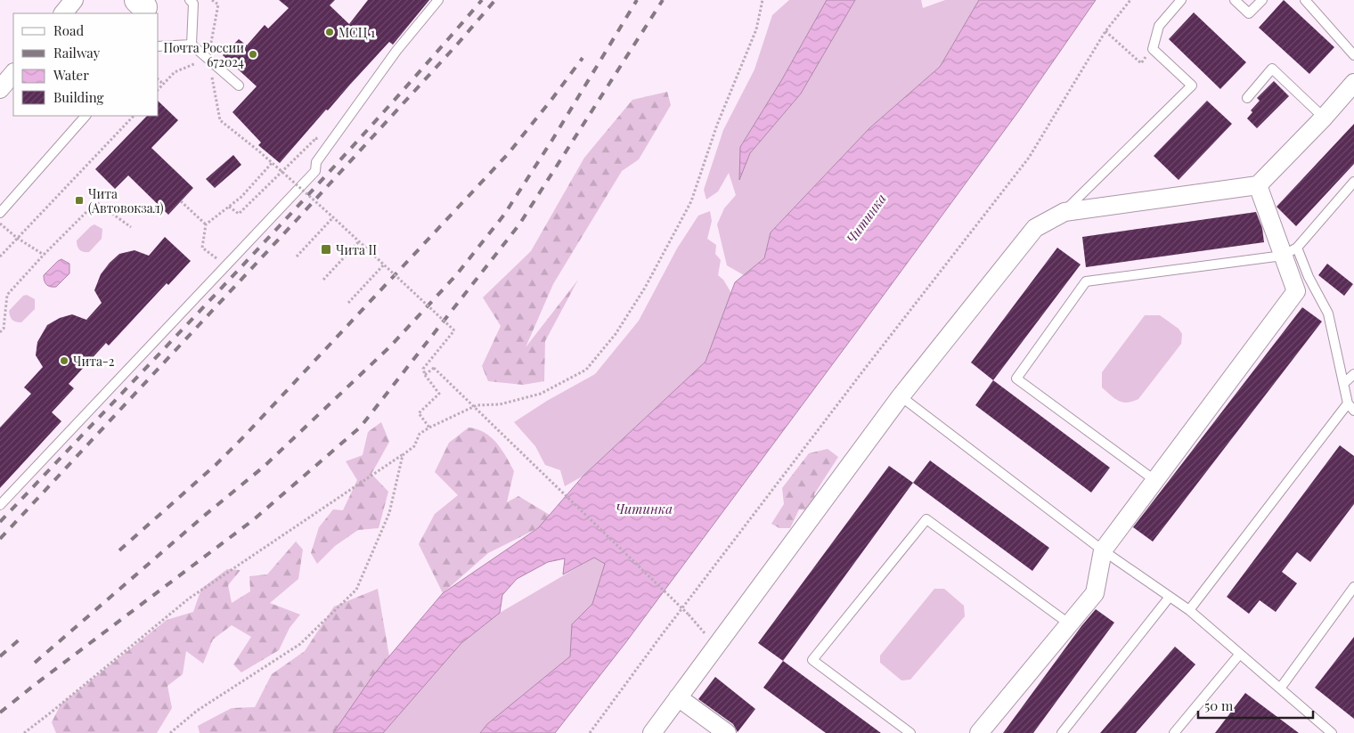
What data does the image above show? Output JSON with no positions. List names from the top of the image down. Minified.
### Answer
{"water":["Читинка"],"places":{"other":["МСЦ 1","Почта России 672024","Чита-2"],"transit":["Чита (Автовокзал)","Чита II"]},"legend":["Road","Railway","Water","Building"],"scale_bar":"50 m"}
